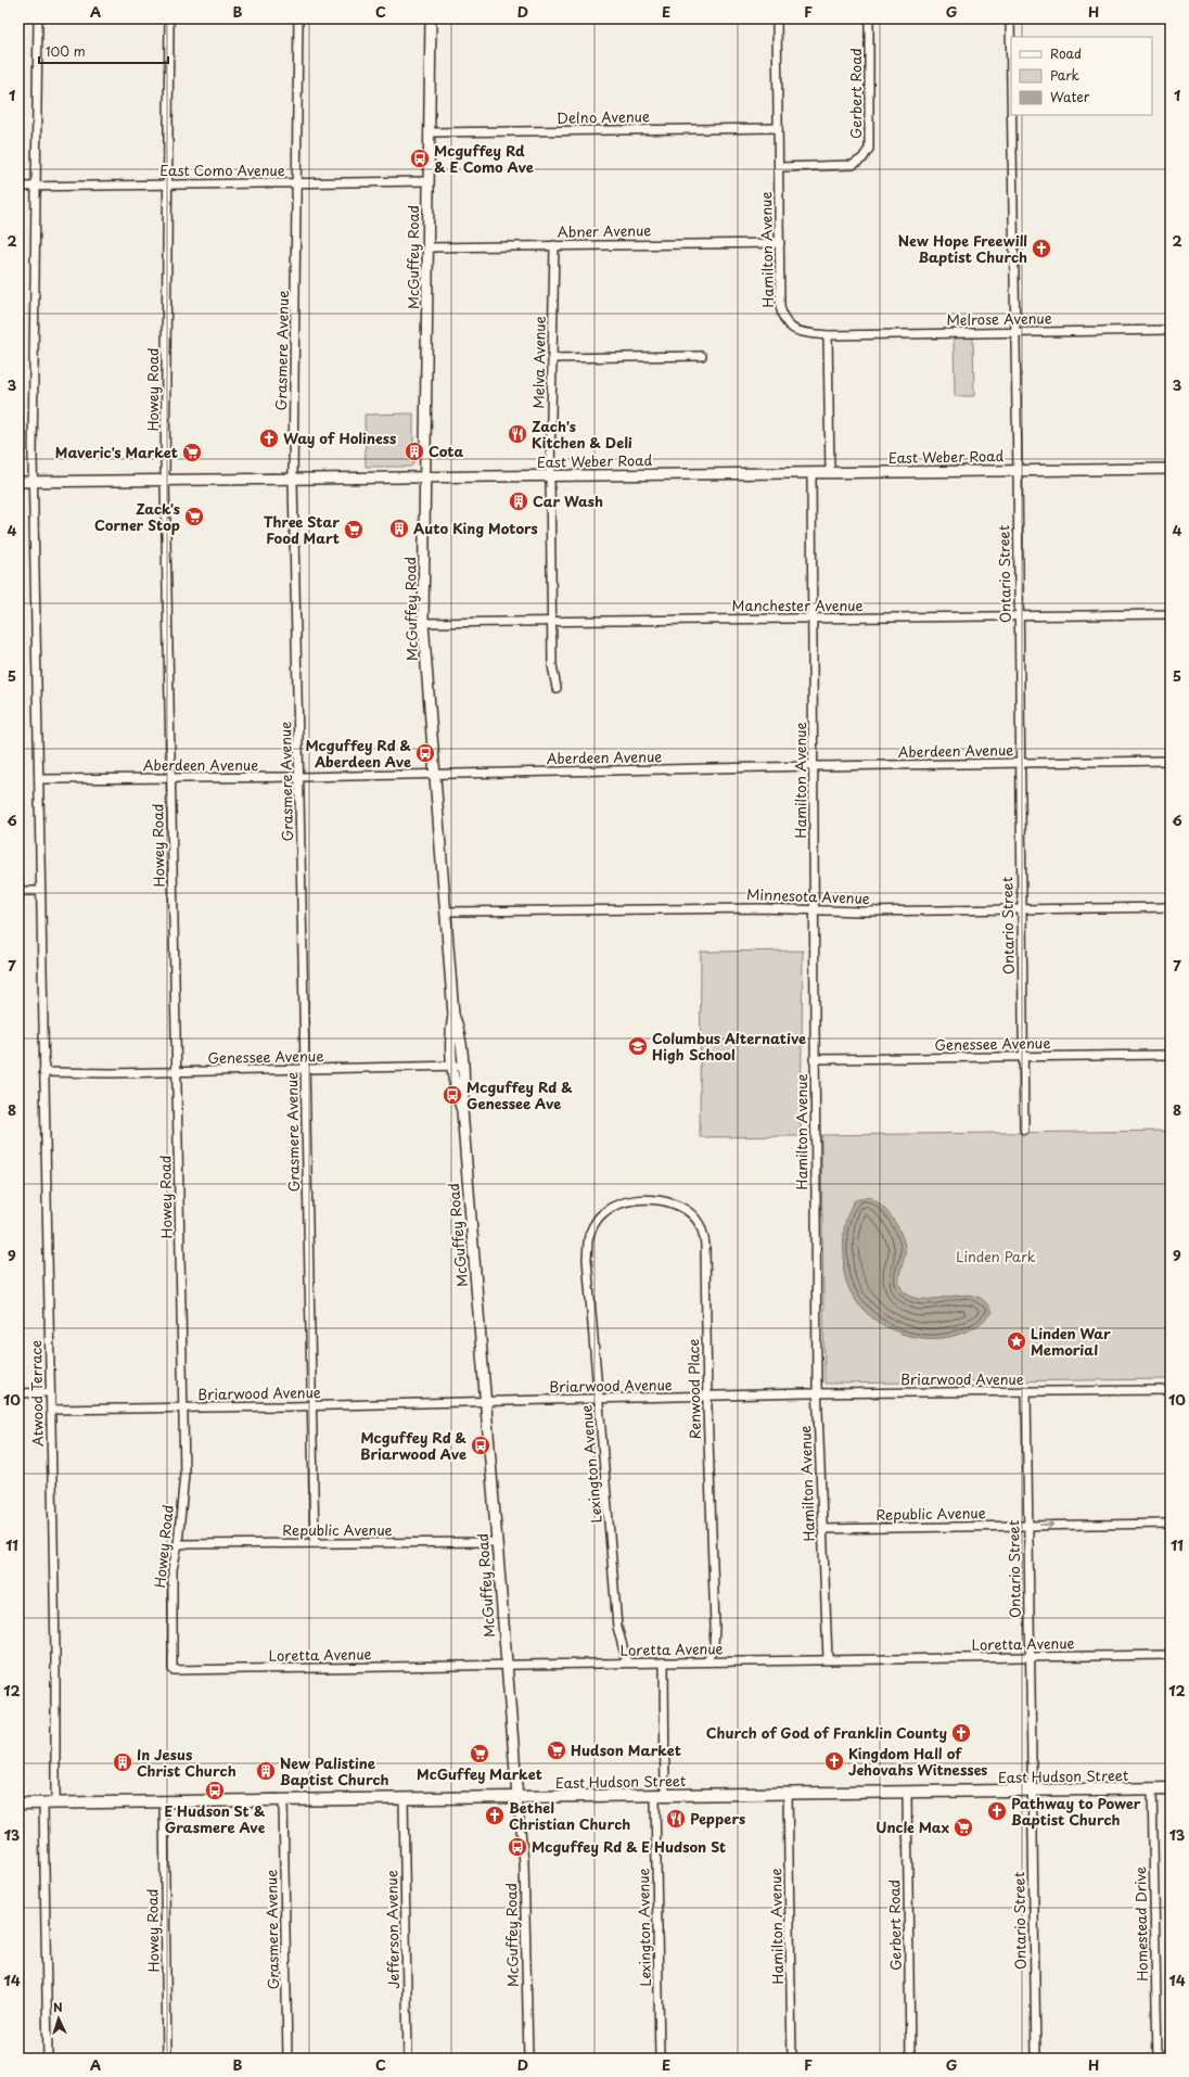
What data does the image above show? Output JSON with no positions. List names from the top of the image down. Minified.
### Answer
{"streets":{"main road":["East Hudson Street"],"street":["Gerbert Road","Delno Avenue","East Como Avenue","Abner Avenue","Hamilton Avenue","McGuffey Road","Melrose Avenue","Grasmere Avenue","Melva Avenue","Howey Road","East Weber Road","Ontario Street","Manchester Avenue","Aberdeen Avenue","Minnesota Avenue","Genessee Avenue","Briarwood Avenue","Renwood Place","Atwood Terrace","Lexington Avenue","Republic Avenue","Loretta Avenue","Homestead Drive","Jefferson Avenue"]},"crossings":[["Gerbert Road","Hamilton Avenue"],["Gerbert Road","East Hudson Street"],["Delno Avenue","Hamilton Avenue"],["Delno Avenue","McGuffey Road"],["East Como Avenue","McGuffey Road"],["East Como Avenue","Grasmere Avenue"],["East Como Avenue","Howey Road"],["East Como Avenue","Atwood Terrace"],["Abner Avenue","Hamilton Avenue"],["Abner Avenue","McGuffey Road"],["Abner Avenue","Melva Avenue"],["Hamilton Avenue","Melrose Avenue"],["Hamilton Avenue","East Weber Road"],["Hamilton Avenue","Manchester Avenue"],["Hamilton Avenue","Aberdeen Avenue"],["Hamilton Avenue","Minnesota Avenue"],["Hamilton Avenue","Genessee Avenue"],["Hamilton Avenue","Briarwood Avenue"],["Hamilton Avenue","Republic Avenue"],["Hamilton Avenue","Loretta Avenue"],["Hamilton Avenue","East Hudson Street"],["McGuffey Road","East Weber Road"],["McGuffey Road","Manchester Avenue"],["McGuffey Road","Aberdeen Avenue"],["McGuffey Road","Minnesota Avenue"],["McGuffey Road","Genessee Avenue"],["McGuffey Road","Briarwood Avenue"],["McGuffey Road","Republic Avenue"],["McGuffey Road","Loretta Avenue"],["McGuffey Road","East Hudson Street"],["Melrose Avenue","Ontario Street"],["Grasmere Avenue","East Weber Road"],["Grasmere Avenue","Aberdeen Avenue"],["Grasmere Avenue","Genessee Avenue"],["Grasmere Avenue","Briarwood Avenue"],["Grasmere Avenue","Republic Avenue"],["Grasmere Avenue","East Hudson Street"],["Melva Avenue","East Weber Road"],["Melva Avenue","Manchester Avenue"],["Howey Road","East Weber Road"],["Howey Road","Aberdeen Avenue"],["Howey Road","Genessee Avenue"],["Howey Road","Briarwood Avenue"],["Howey Road","Republic Avenue"],["Howey Road","Loretta Avenue"],["Howey Road","East Hudson Street"],["East Weber Road","Ontario Street"],["East Weber Road","Atwood Terrace"],["Ontario Street","Manchester Avenue"],["Ontario Street","Aberdeen Avenue"],["Ontario Street","Minnesota Avenue"],["Ontario Street","Genessee Avenue"],["Ontario Street","Briarwood Avenue"],["Ontario Street","Republic Avenue"],["Ontario Street","Loretta Avenue"],["Ontario Street","East Hudson Street"],["Aberdeen Avenue","Atwood Terrace"],["Genessee Avenue","Atwood Terrace"],["Briarwood Avenue","Renwood Place"],["Briarwood Avenue","Atwood Terrace"],["Briarwood Avenue","Lexington Avenue"],["Renwood Place","Lexington Avenue"],["Renwood Place","Loretta Avenue"],["Atwood Terrace","East Hudson Street"],["Lexington Avenue","Loretta Avenue"],["Lexington Avenue","East Hudson Street"],["East Hudson Street","Homestead Drive"],["East Hudson Street","Jefferson Avenue"]],"parks":["Linden Park"],"places":{"bus stop":["Mcguffey Rd & E Como Ave","Mcguffey Rd & Aberdeen Ave","Mcguffey Rd & Genessee Ave","Mcguffey Rd & Briarwood Ave","E Hudson St & Grasmere Ave","Mcguffey Rd & E Hudson St"],"church":["New Hope Freewill Baptist Church","Way of Holiness","Church of God of Franklin County","Kingdom Hall of Jehovahs Witnesses","Pathway to Power Baptist Church","Bethel Christian Church"],"restaurant":["Zach's Kitchen & Deli","Peppers"],"building":["Cota","Car Wash","Auto King Motors","In Jesus Christ Church","New Palistine Baptist Church"],"supermarket":["Maveric's Market","Zack's Corner Stop","Three Star Food Mart","Hudson Market","McGuffey Market","Uncle Max"],"school or university":["Columbus Alternative High School"],"place":["Linden War Memorial"]},"legend":["Road","Park","Water"],"scale_bar":"100 m","north":"top","grid":{"columns":["A","B","C","D","E","F","G","H"],"rows":["1","2","3","4","5","6","7","8","9","10","11","12","13","14"]}}
